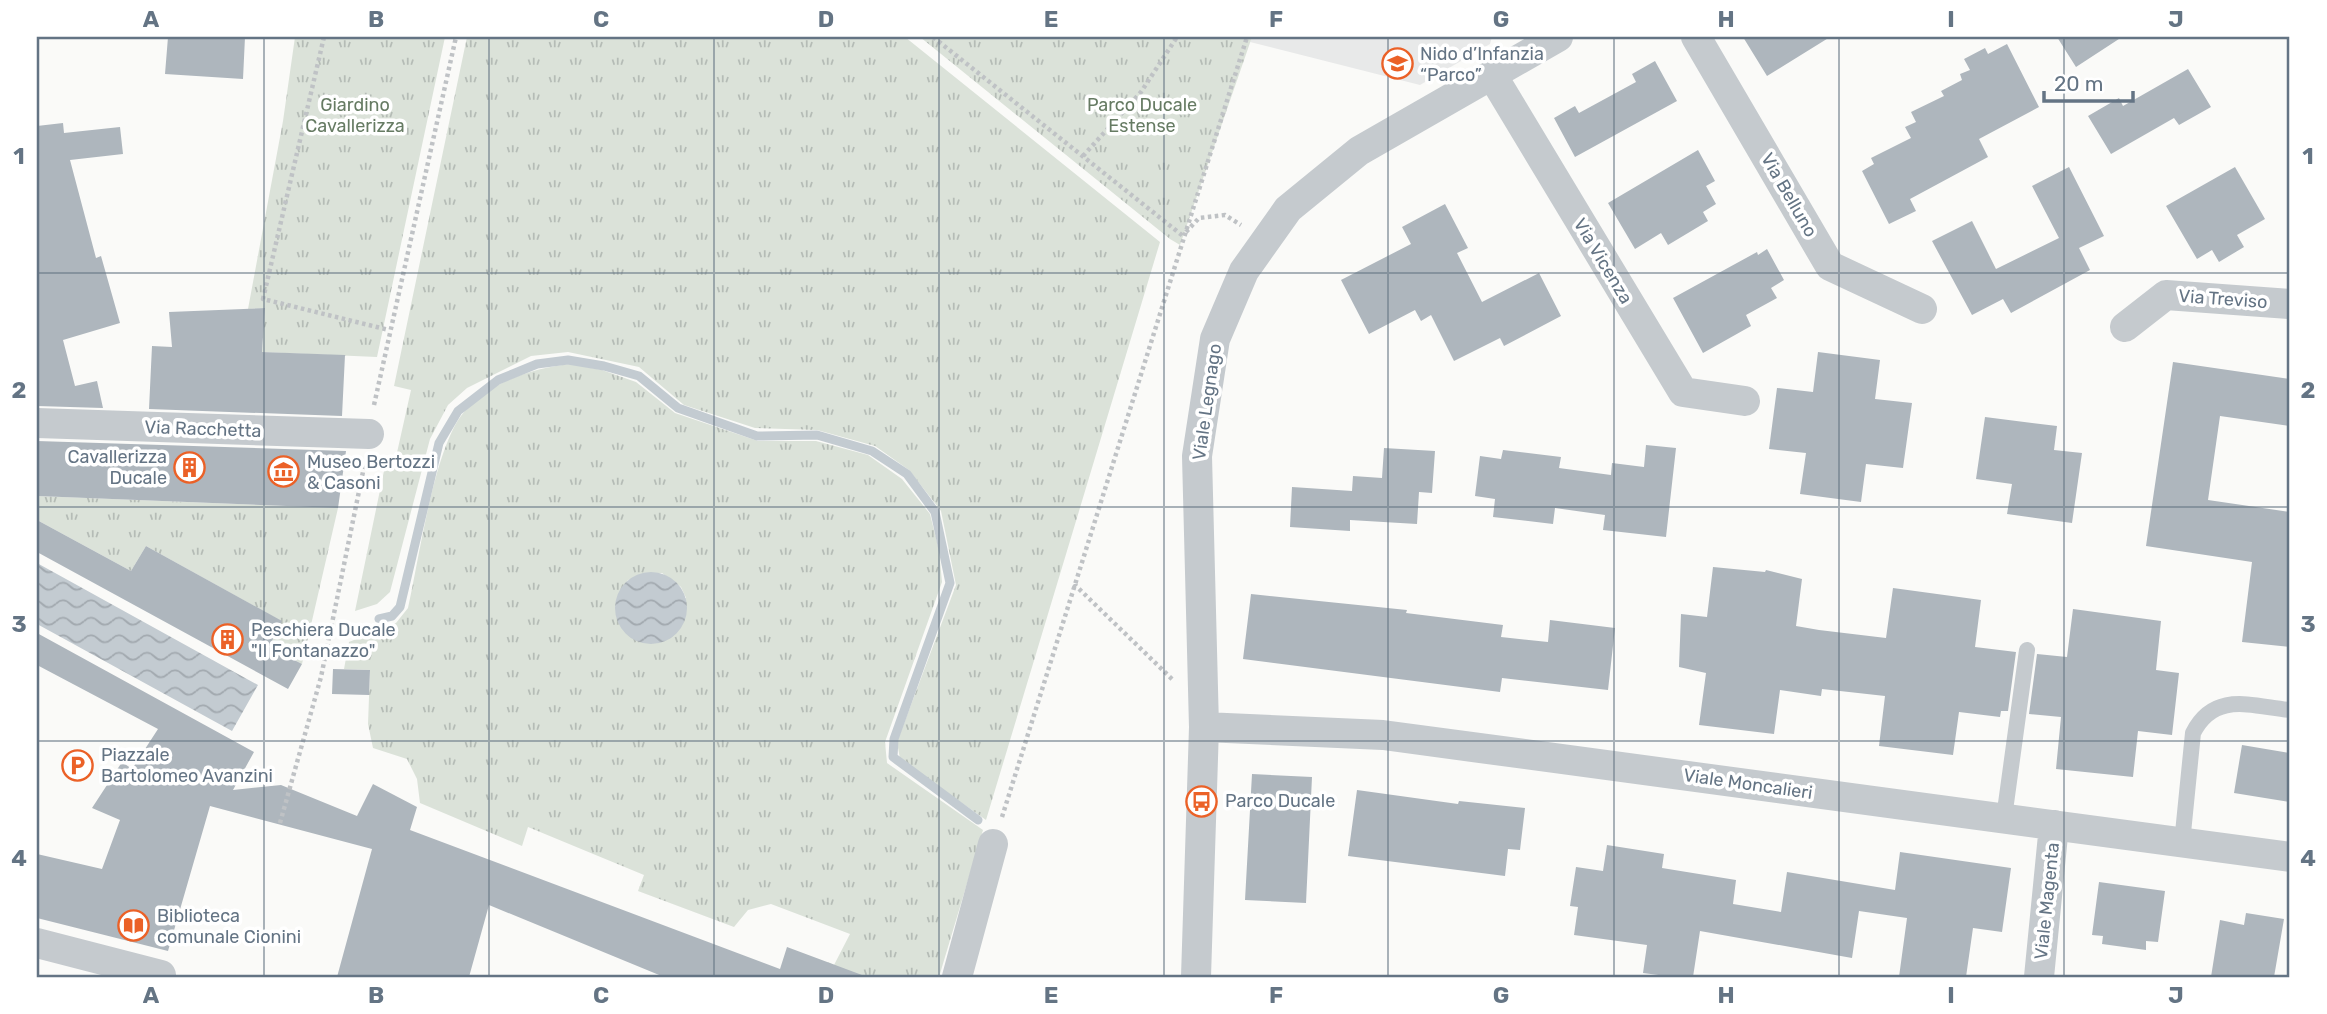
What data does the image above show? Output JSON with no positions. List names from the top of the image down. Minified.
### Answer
{"streets":{"street":["Via Belluno","Via Vicenza","Via Treviso","Viale Legnago","Via Racchetta","Viale Moncalieri","Viale Magenta"]},"crossings":[["Via Vicenza","Viale Legnago"],["Viale Legnago","Viale Moncalieri"],["Viale Moncalieri","Viale Magenta"]],"parks":["Giardino Cavallerizza","Parco Ducale Estense"],"places":{"school or university":["Nido d’Infanzia “Parco”"],"building":["Cavallerizza Ducale","Peschiera Ducale \"Il Fontanazzo\""],"museum":["Museo Bertozzi & Casoni"],"parking":["Piazzale Bartolomeo Avanzini"],"bus stop":["Parco Ducale"],"library":["Biblioteca comunale Cionini"]},"scale_bar":"20 m","grid":{"columns":["A","B","C","D","E","F","G","H","I","J"],"rows":["1","2","3","4"]}}
